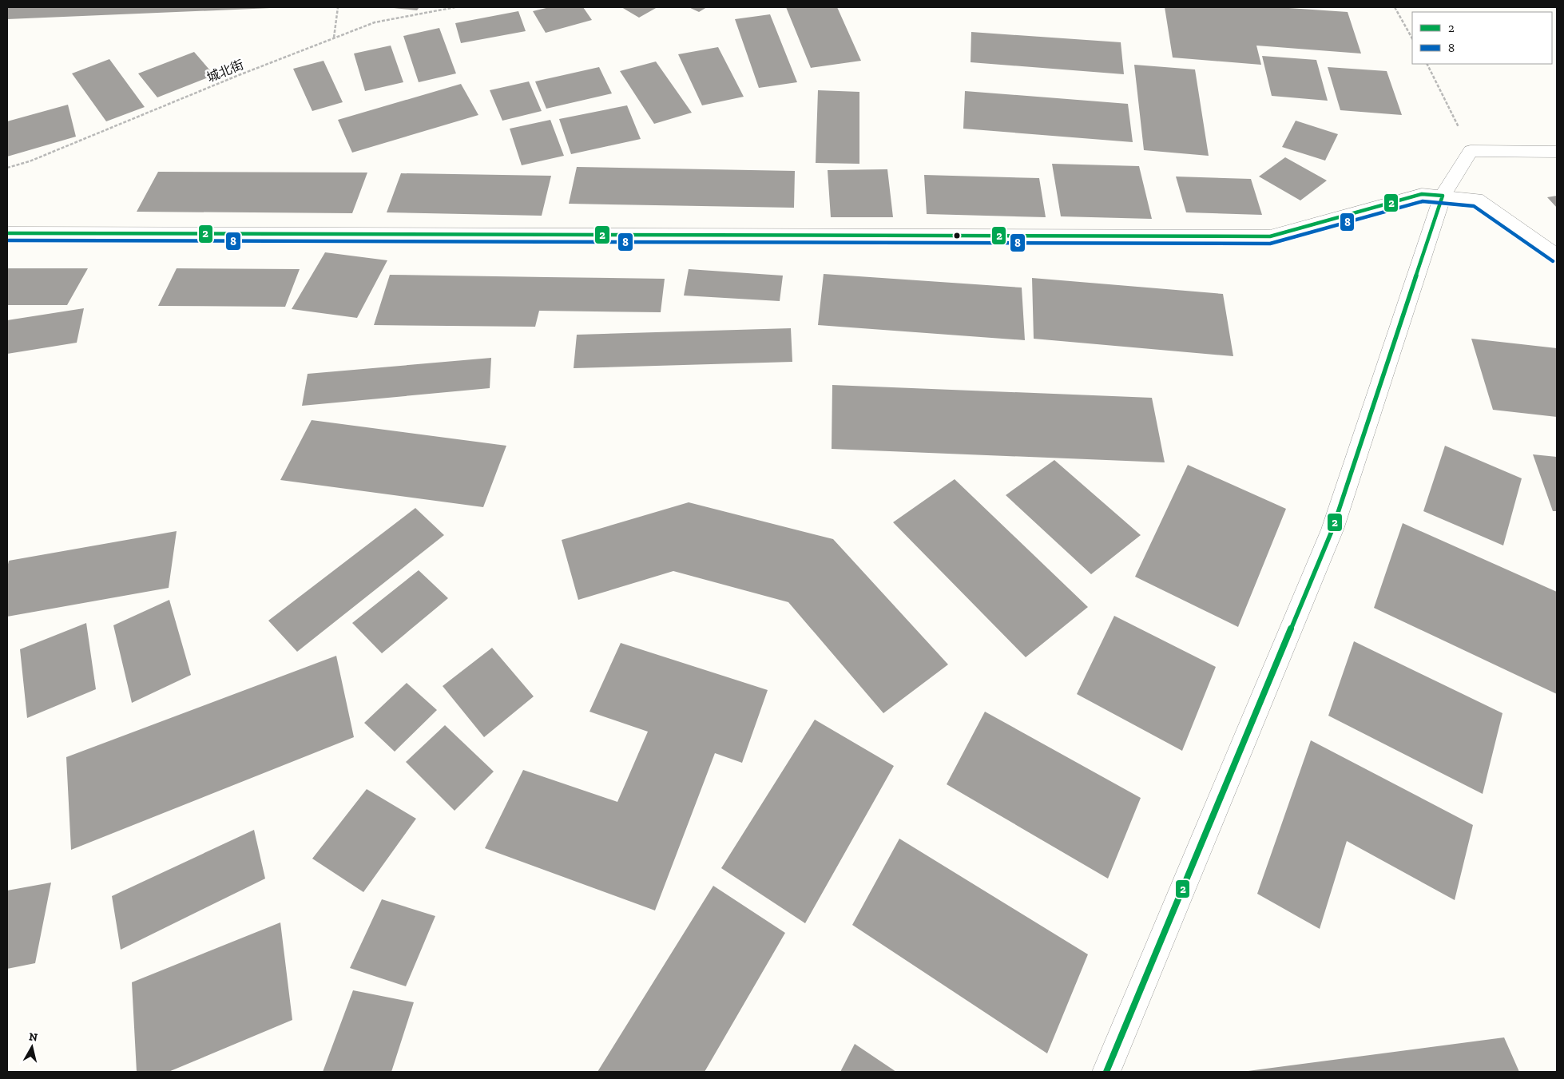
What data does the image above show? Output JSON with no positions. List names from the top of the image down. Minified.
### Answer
{"streets":{"path":["城北街"]},"lines":["transit line 2","transit line 8"],"legend":["2","8"],"north":"top"}
